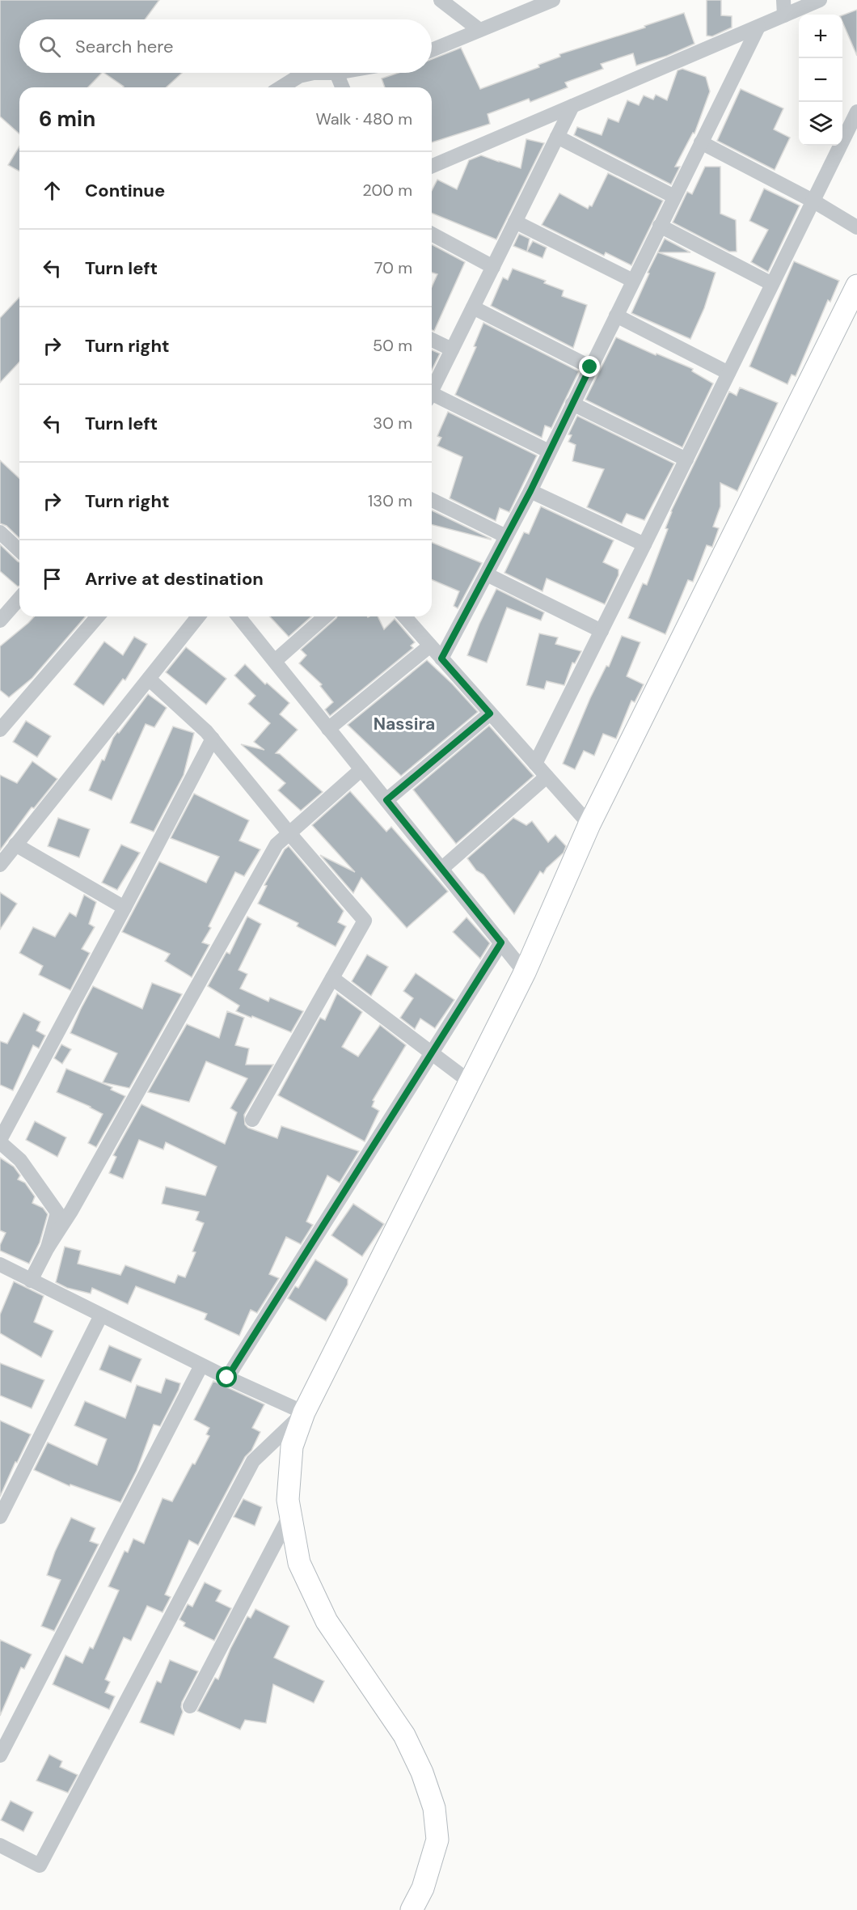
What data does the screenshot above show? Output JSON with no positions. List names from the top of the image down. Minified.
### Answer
{"districts":["Nassira"],"page":{"map_buttons":["+","−"],"search":"Search here","heading":["6 min","Walk · 480 m"],"list":[["Continue","200 m"],["Turn left","70 m"],["Turn right","50 m"],["Turn left","30 m"],["Turn right","130 m"],"Arrive at destination"]}}
